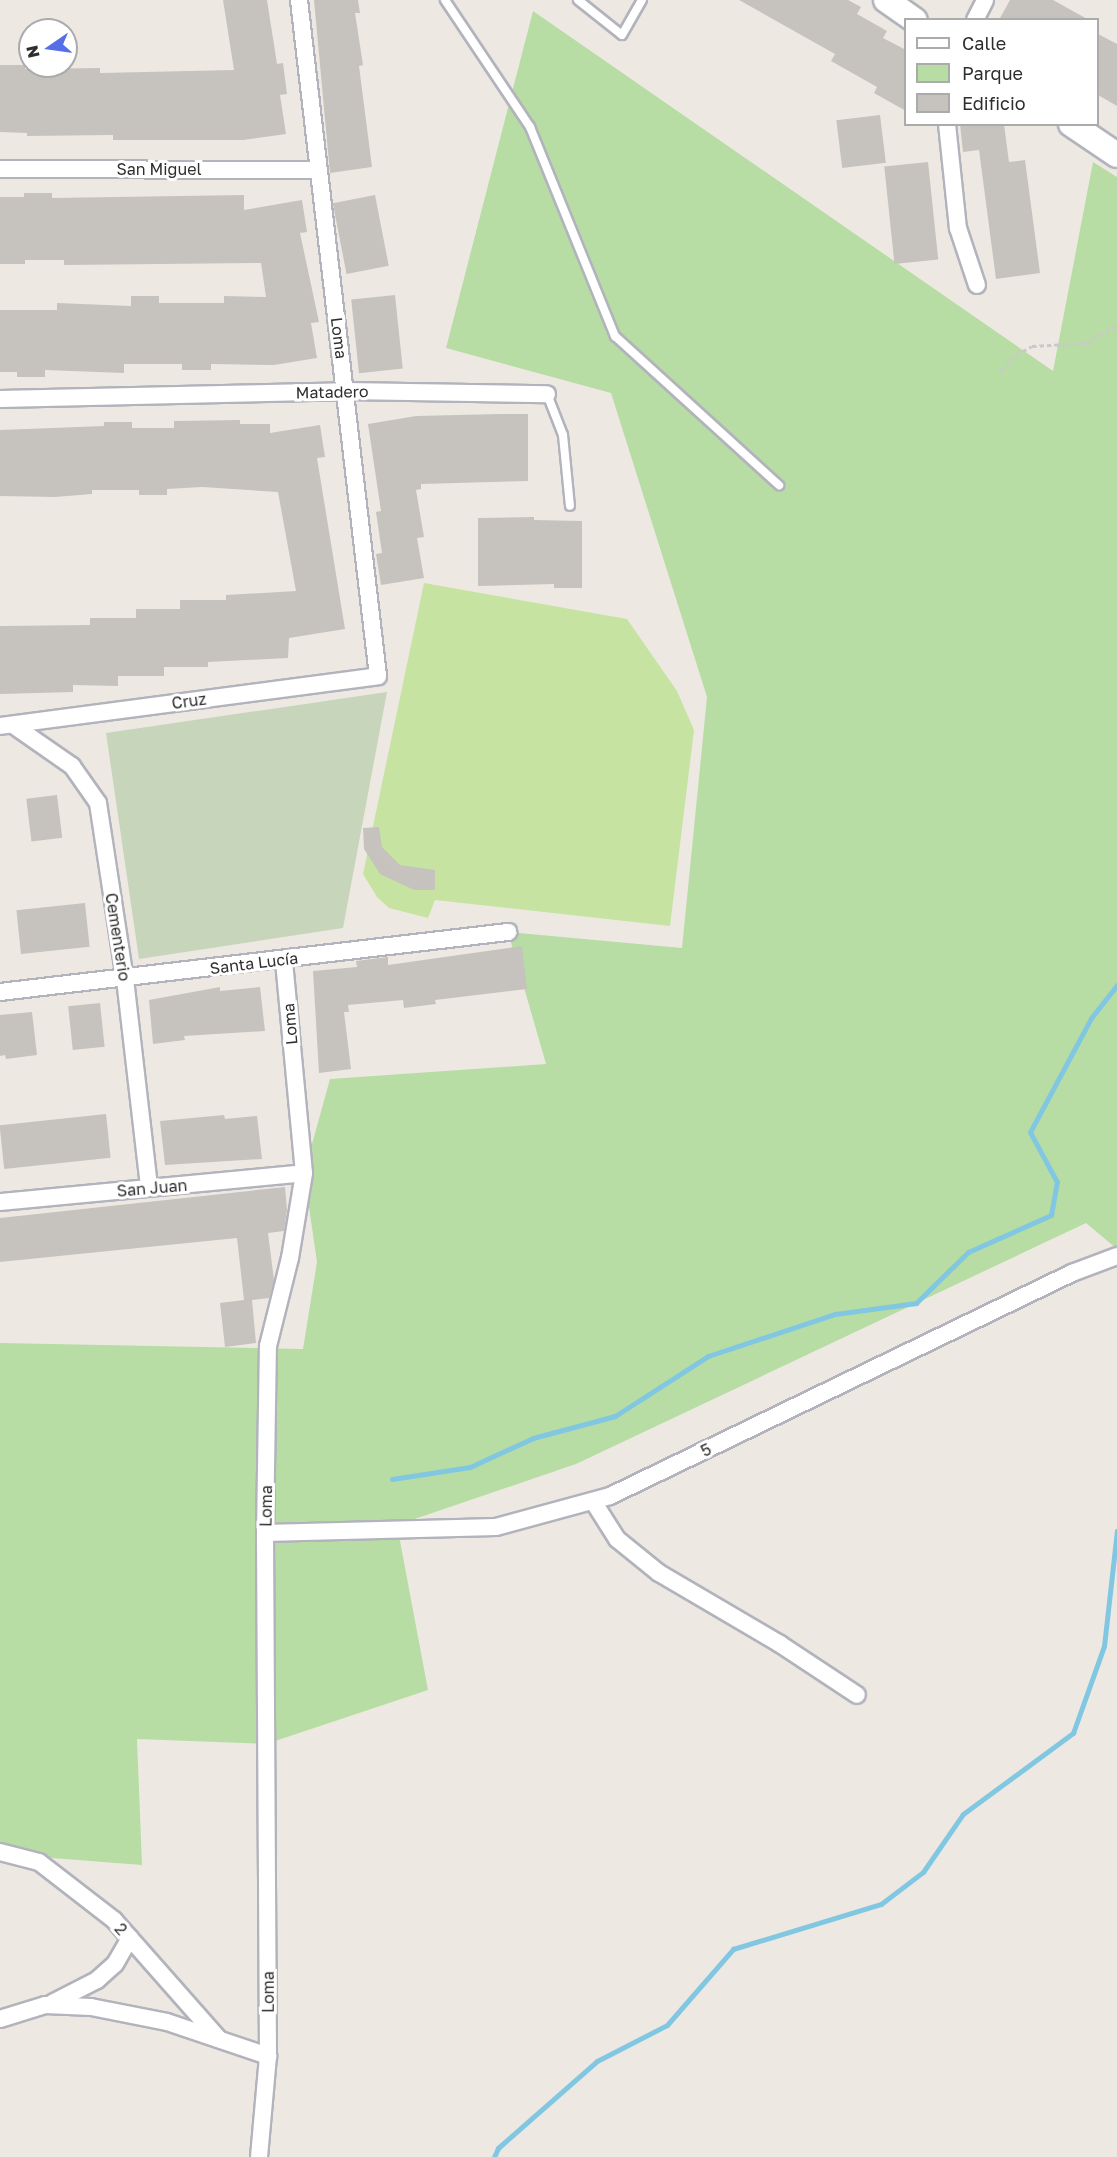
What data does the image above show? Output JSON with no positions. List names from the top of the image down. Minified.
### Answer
{"streets":{"street":["San Miguel","Loma","Matadero","Cruz","Cementerio","Santa Lucía","San Juan","5","2"]},"crossings":[["San Miguel","Loma"],["Loma","Matadero"],["Loma","Cruz"],["Loma","Santa Lucía"],["Loma","San Juan"],["Loma","5"],["Cruz","Cementerio"],["Cementerio","Santa Lucía"],["Cementerio","San Juan"]],"legend":["Calle","Parque","Edificio"],"north":"left"}
